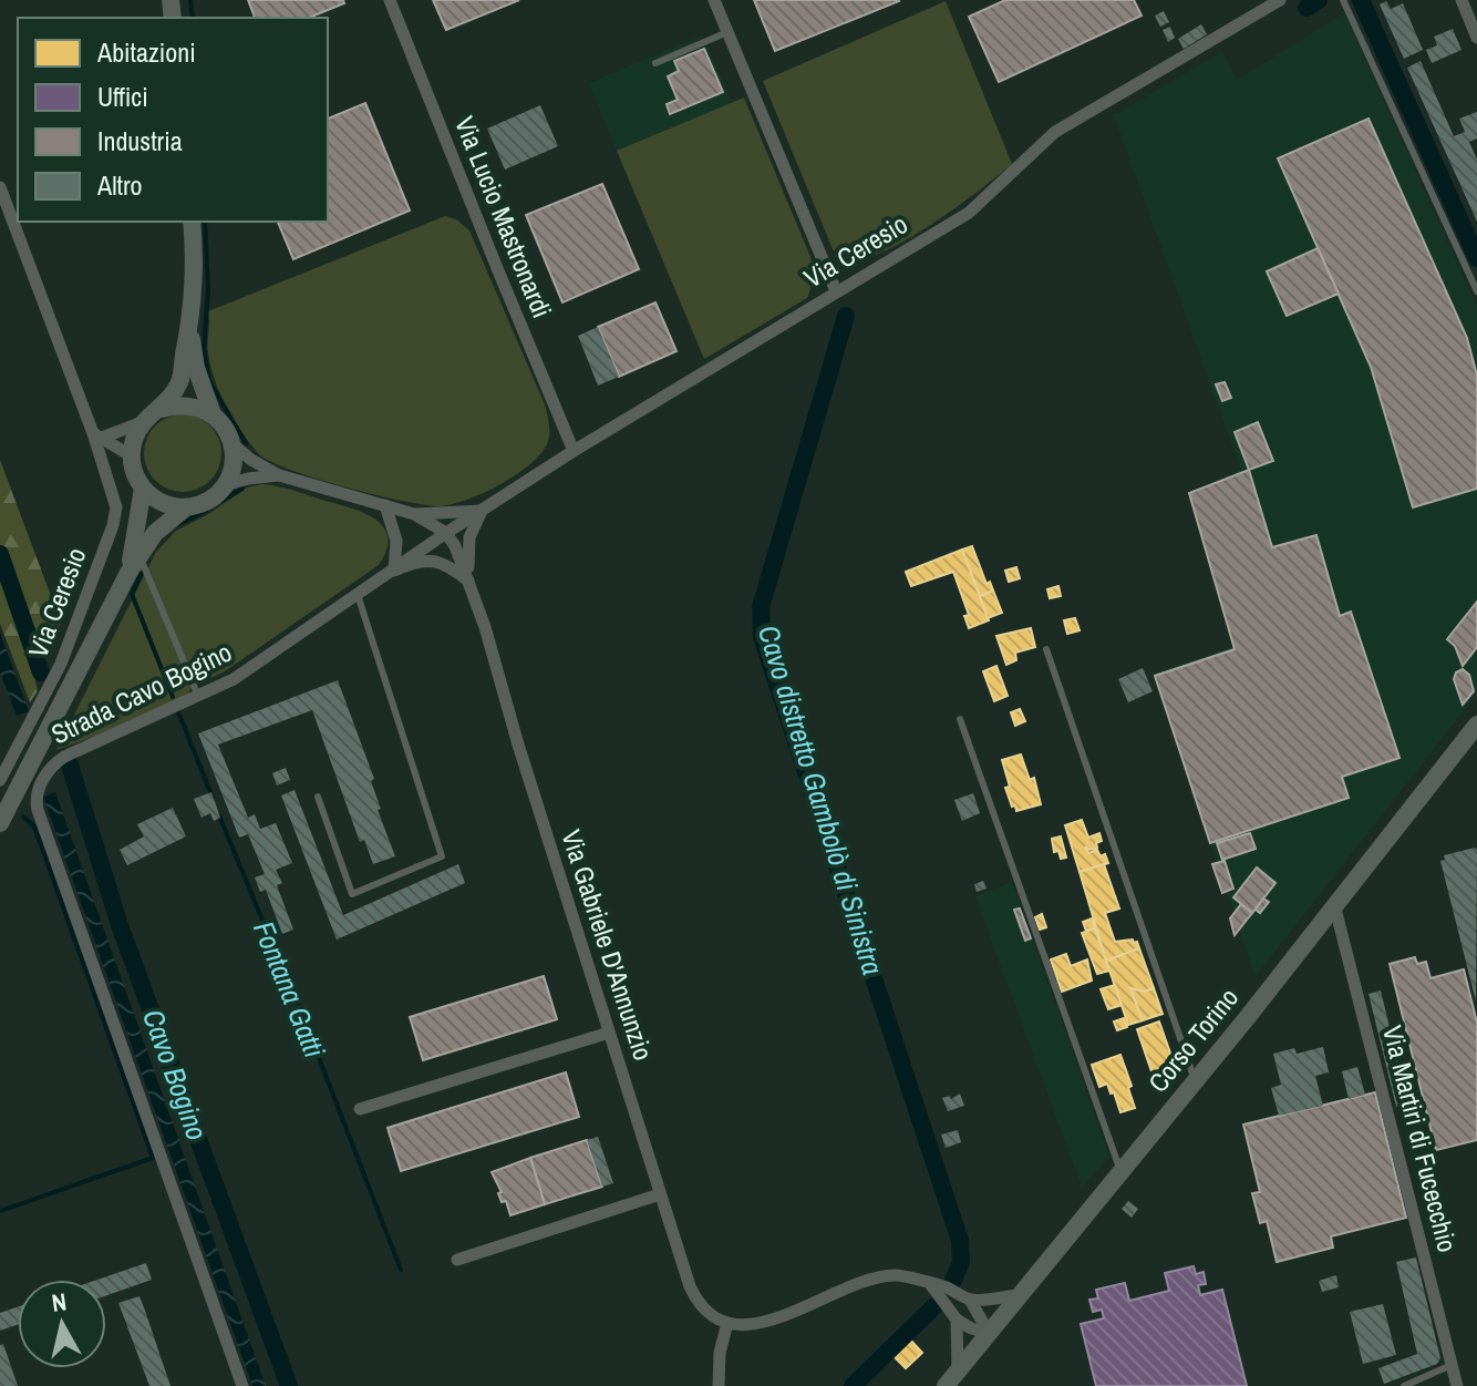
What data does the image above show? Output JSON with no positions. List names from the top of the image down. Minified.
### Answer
{"streets":{"main road":["Corso Torino"],"street":["Via Lucio Mastronardi","Via Ceresio","Strada Cavo Bogino","Via Gabriele D'Annunzio","Via Martiri di Fucecchio"]},"crossings":[["Via Lucio Mastronardi","Via Ceresio"],["Via Ceresio","Strada Cavo Bogino"],["Via Ceresio","Via Gabriele D'Annunzio"],["Strada Cavo Bogino","Via Gabriele D'Annunzio"],["Corso Torino","Via Martiri di Fucecchio"]],"water":["Cavo distretto Gambolò di Sinistra","Fontana Gatti","Cavo Bogino"],"legend":["Abitazioni","Uffici","Industria","Altro"],"north":"top"}
